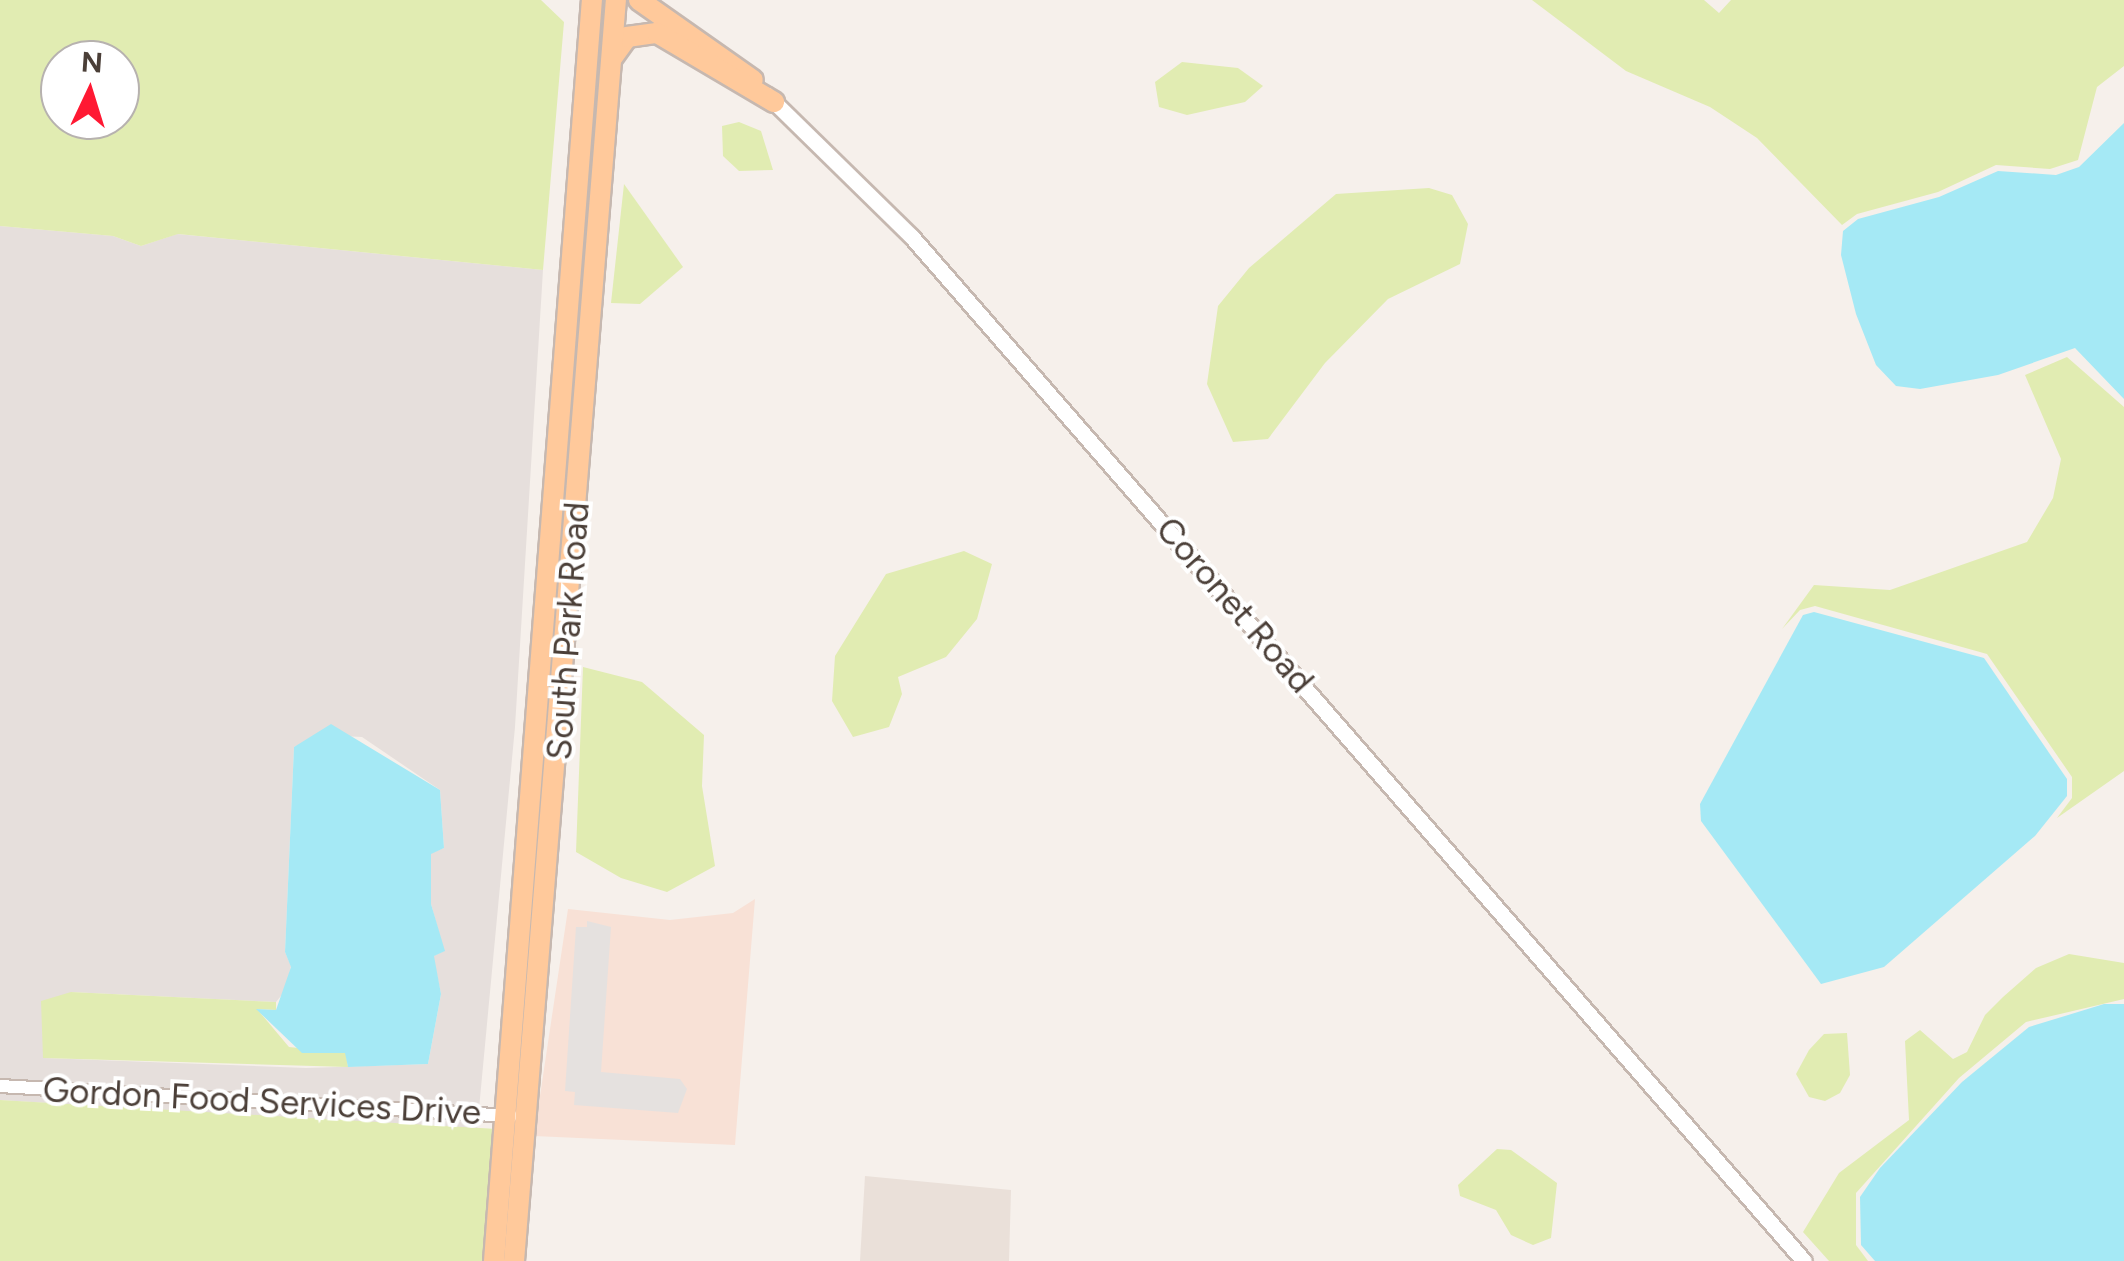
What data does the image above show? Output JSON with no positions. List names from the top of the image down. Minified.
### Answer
{"streets":{"main road":["South Park Road"],"street":["Coronet Road","Gordon Food Services Drive"]},"crossings":[["Coronet Road","South Park Road"],["South Park Road","Gordon Food Services Drive"]],"north":"top"}
